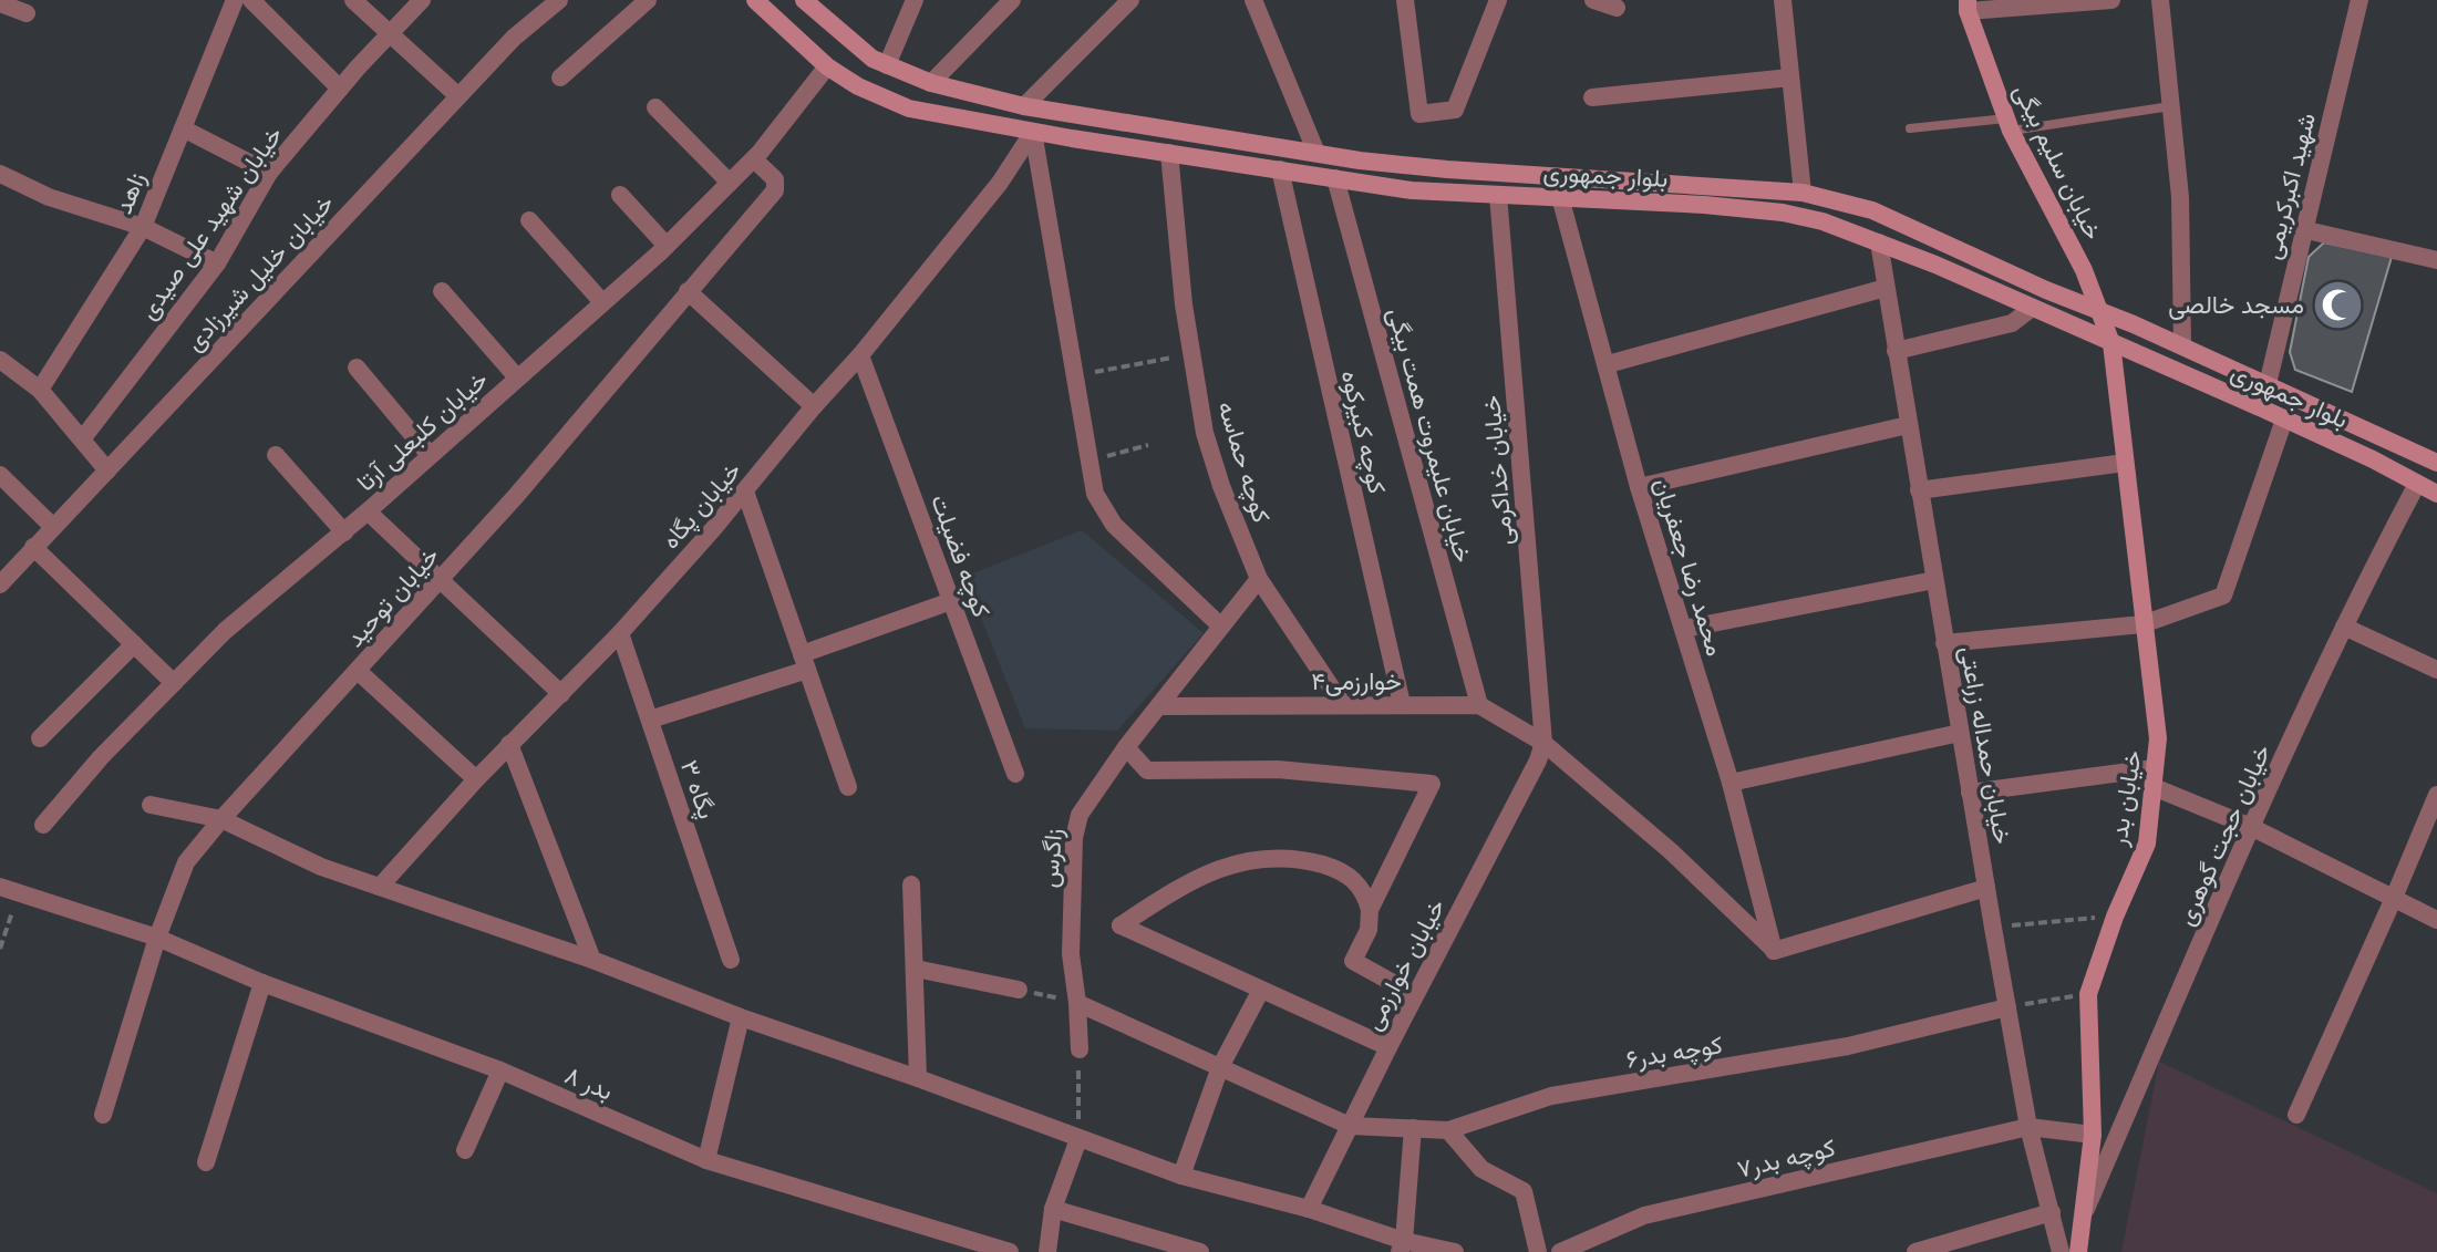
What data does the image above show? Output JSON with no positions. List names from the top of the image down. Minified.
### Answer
{"streets":{"street":["خیابان سلیم بیگی","بلوار جمهوری","شهید اکبرکریمی","زاهد","خیابان شهید علی صیدی","خیابان خلیل شیرزادی","خیابان کلبعلی آرتا","کوچه کبیرکوه","خیابان علیمروت همت بیگی","کوچه حماسه","خیابان خداکرمی","خیابان پگاه","کوچه فضیلت","محمد رضا جعفریان","خیابان توحید","خوارزمی۴","خیابان حمداله زراعتی","پگاه ۳","خیابان بدر","خیابان حجت گوهری","زاگرس","خیابان خوارزمی","کوچه بدر۶","بدر ۸","کوچه بدر۷"]},"crossings":[["خیابان سلیم بیگی","بلوار جمهوری"],["خیابان سلیم بیگی","خیابان بدر"],["بلوار جمهوری","شهید اکبرکریمی"],["بلوار جمهوری","خیابان کلبعلی آرتا"],["بلوار جمهوری","کوچه کبیرکوه"],["بلوار جمهوری","خیابان علیمروت همت بیگی"],["بلوار جمهوری","کوچه حماسه"],["بلوار جمهوری","خیابان خداکرمی"],["بلوار جمهوری","خیابان پگاه"],["بلوار جمهوری","محمد رضا جعفریان"],["بلوار جمهوری","خیابان حمداله زراعتی"],["بلوار جمهوری","خیابان بدر"],["بلوار جمهوری","خیابان حجت گوهری"],["خیابان کلبعلی آرتا","خیابان توحید"],["کوچه کبیرکوه","خوارزمی۴"],["خیابان علیمروت همت بیگی","خوارزمی۴"],["کوچه حماسه","خوارزمی۴"],["کوچه حماسه","زاگرس"],["خیابان خداکرمی","خوارزمی۴"],["خیابان خداکرمی","خیابان خوارزمی"],["خیابان پگاه","کوچه فضیلت"],["خیابان پگاه","پگاه ۳"],["محمد رضا جعفریان","خوارزمی۴"],["خیابان توحید","بدر ۸"],["خوارزمی۴","زاگرس"],["خوارزمی۴","خیابان خوارزمی"],["خیابان حمداله زراعتی","کوچه بدر۶"],["خیابان حمداله زراعتی","کوچه بدر۷"],["خیابان بدر","خیابان حجت گوهری"],["خیابان بدر","کوچه بدر۷"],["خیابان خوارزمی","کوچه بدر۶"]],"places":{"mosque":["مسجد خالصی"]}}
